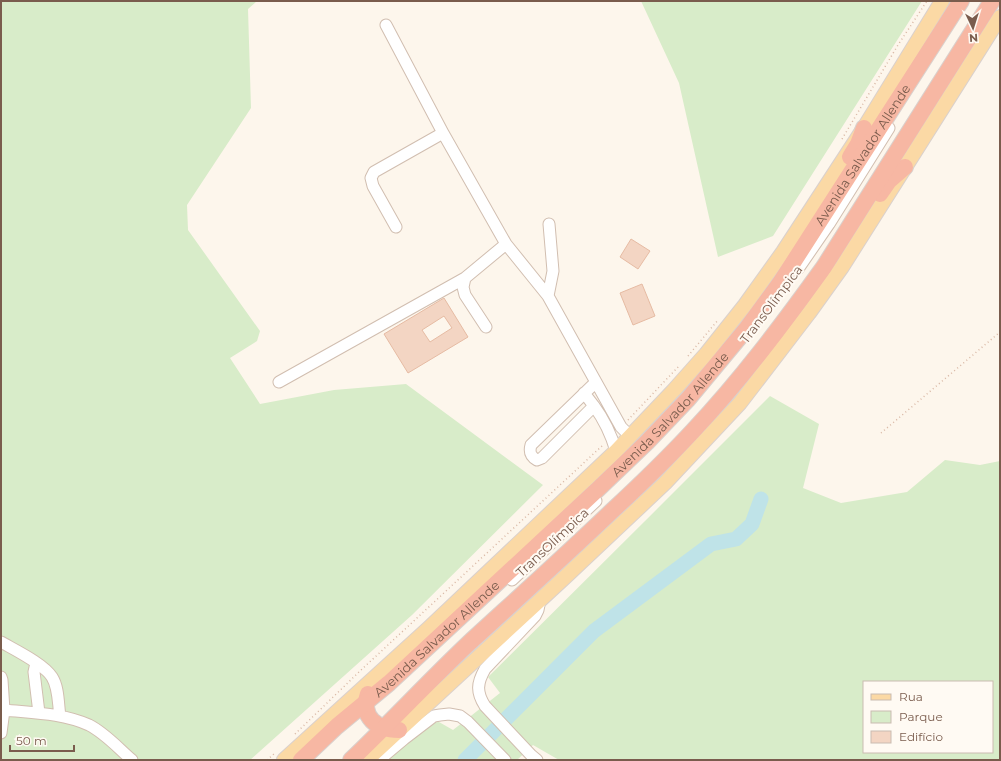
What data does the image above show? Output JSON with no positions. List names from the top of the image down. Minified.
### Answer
{"streets":{"highway":["Avenida Salvador Allende"],"street":["TransOlímpica"]},"crossings":[["Avenida Salvador Allende","TransOlímpica"]],"legend":["Rua","Parque","Edifício"],"scale_bar":"50 m","north":"bottom"}
